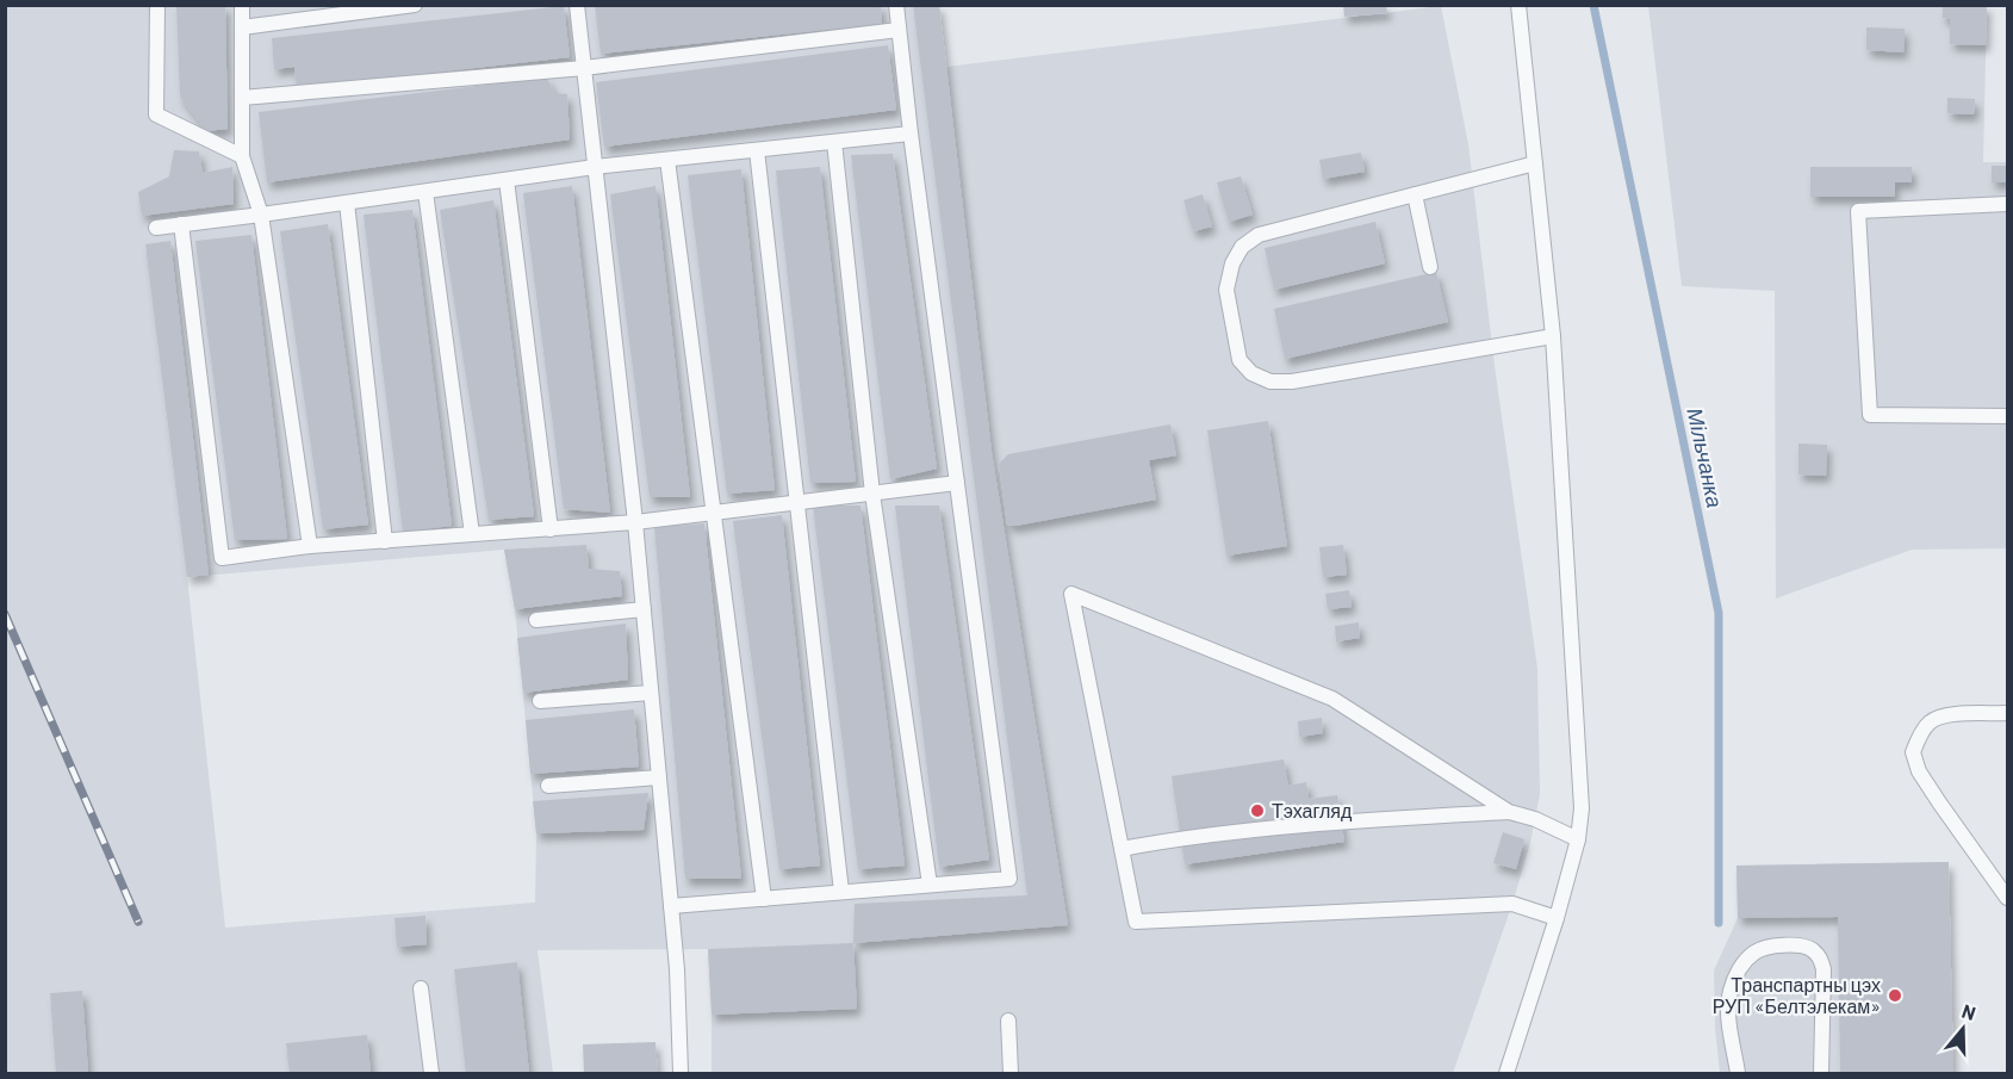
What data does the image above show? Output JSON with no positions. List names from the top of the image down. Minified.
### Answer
{"water":["Мільчанка"],"places":["Тэхагляд","Транспартны цэх РУП «Белтэлекам»"],"north":"top"}
